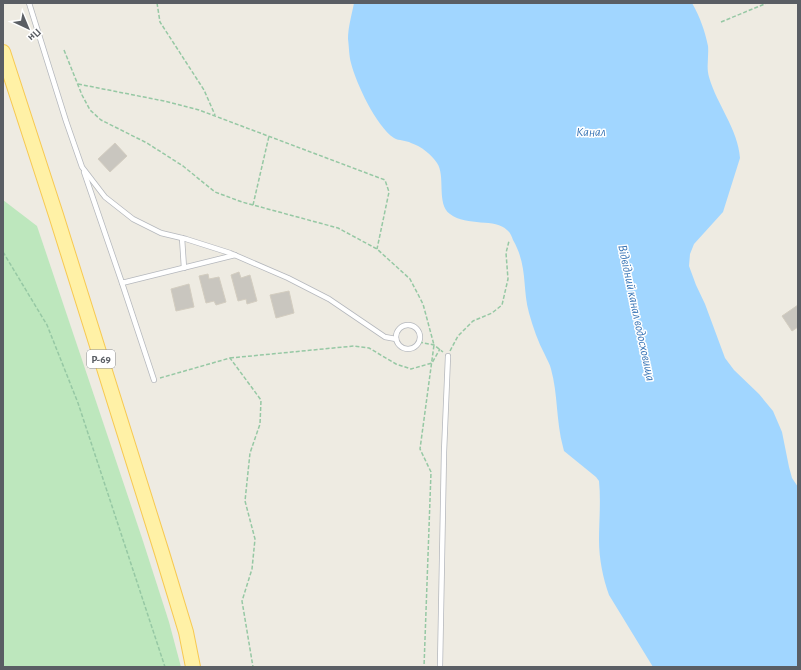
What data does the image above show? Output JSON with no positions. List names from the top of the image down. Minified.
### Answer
{"streets":{"main road":["Р-69"]},"water":["Канал","Відвідний канал водосховища"],"north":"bottom right"}
